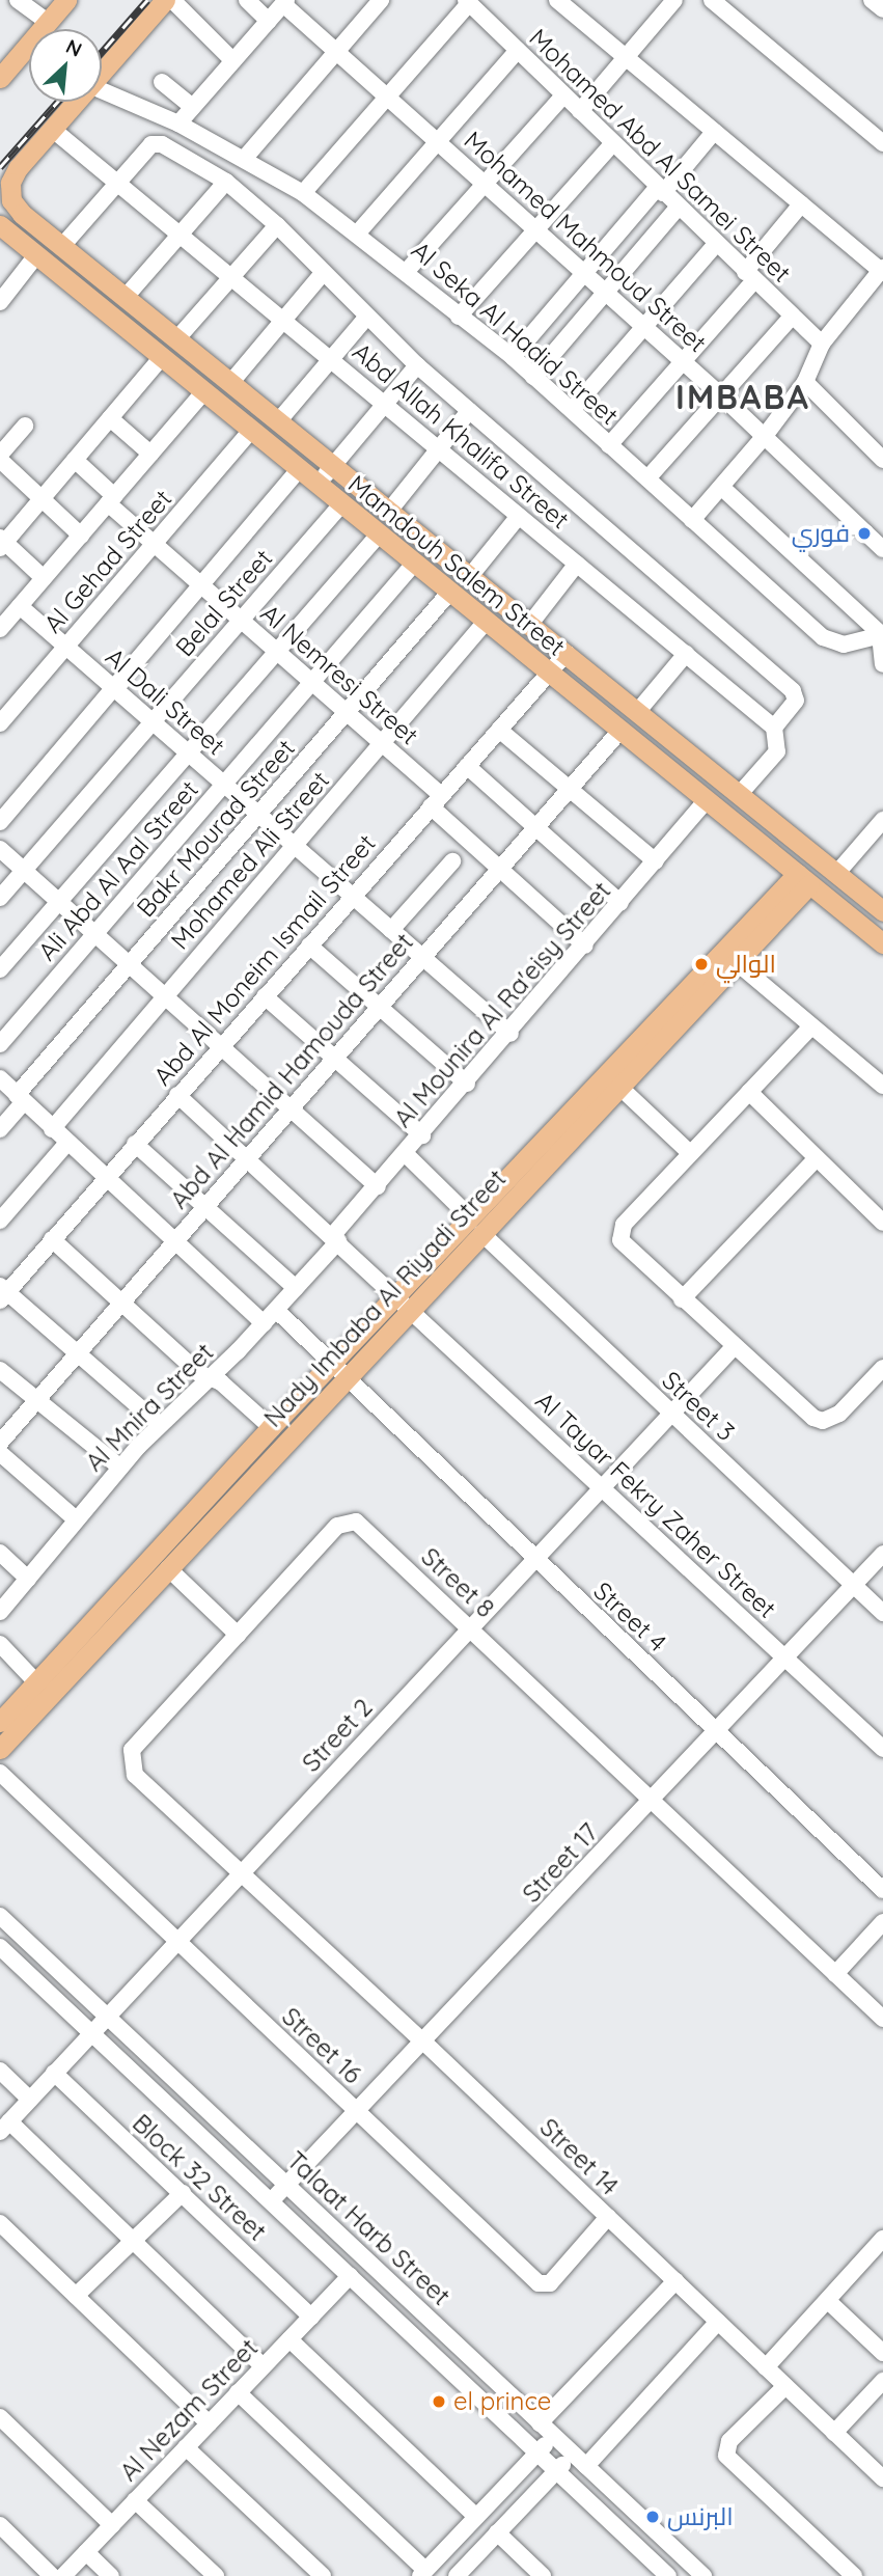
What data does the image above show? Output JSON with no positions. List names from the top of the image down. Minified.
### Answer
{"streets":{"main road":["Mamdouh Salem Street","Nady Imbaba Al Riyadi Street"],"street":["Mohamed Abd Al Samei Street","Mohamed Mahmoud Street","Al Seka Al Hadid Street","Abd Allah Khalifa Street","Al Gehad Street","Belal Street","Al Nemresi Street","Al Dali Street","Bakr Mourad Street","Mohamed Ali Street","Ali Abd Al Aal Street","Abd Al Moneim Ismail Street","Al Mounira Al Ra'eisy Street","Abd Al Hamid Hamouda Street","Street 3","Al Mnira Street","Al Tayar Fekry Zaher Street","Street 8","Street 4","Street 2","Street 17","Street 16","Street 14","Block 32 Street","Talaat Harb Street","Al Nezam Street"]},"crossings":[["Abd Allah Khalifa Street","Mamdouh Salem Street"],["Al Gehad Street","Mamdouh Salem Street"],["Al Gehad Street","Al Nemresi Street"],["Al Gehad Street","Al Dali Street"],["Mamdouh Salem Street","Belal Street"],["Mamdouh Salem Street","Bakr Mourad Street"],["Mamdouh Salem Street","Mohamed Ali Street"],["Mamdouh Salem Street","Ali Abd Al Aal Street"],["Mamdouh Salem Street","Abd Al Moneim Ismail Street"],["Mamdouh Salem Street","Al Mounira Al Ra'eisy Street"],["Mamdouh Salem Street","Abd Al Hamid Hamouda Street"],["Mamdouh Salem Street","Nady Imbaba Al Riyadi Street"],["Belal Street","Al Nemresi Street"],["Belal Street","Al Dali Street"],["Al Nemresi Street","Bakr Mourad Street"],["Al Nemresi Street","Mohamed Ali Street"],["Al Nemresi Street","Ali Abd Al Aal Street"],["Al Nemresi Street","Abd Al Moneim Ismail Street"],["Al Nemresi Street","Al Mounira Al Ra'eisy Street"],["Al Nemresi Street","Abd Al Hamid Hamouda Street"],["Al Dali Street","Bakr Mourad Street"],["Al Dali Street","Mohamed Ali Street"],["Al Dali Street","Ali Abd Al Aal Street"],["Al Dali Street","Abd Al Moneim Ismail Street"],["Al Dali Street","Al Mounira Al Ra'eisy Street"],["Al Dali Street","Abd Al Hamid Hamouda Street"],["Abd Al Moneim Ismail Street","Al Tayar Fekry Zaher Street"],["Al Mounira Al Ra'eisy Street","Street 3"],["Al Mounira Al Ra'eisy Street","Al Mnira Street"],["Al Mounira Al Ra'eisy Street","Al Tayar Fekry Zaher Street"],["Abd Al Hamid Hamouda Street","Al Tayar Fekry Zaher Street"],["Nady Imbaba Al Riyadi Street","Street 3"],["Nady Imbaba Al Riyadi Street","Al Tayar Fekry Zaher Street"],["Nady Imbaba Al Riyadi Street","Street 4"],["Street 3","Street 2"],["Street 3","Street 17"],["Al Mnira Street","Al Tayar Fekry Zaher Street"],["Al Mnira Street","Street 4"],["Al Tayar Fekry Zaher Street","Street 2"],["Al Tayar Fekry Zaher Street","Street 17"],["Street 8","Street 2"],["Street 8","Street 17"],["Street 8","Street 14"],["Street 4","Street 2"],["Street 4","Street 17"],["Street 2","Street 16"],["Street 2","Street 14"],["Street 2","Block 32 Street"],["Street 2","Talaat Harb Street"],["Street 17","Street 16"],["Street 17","Street 14"],["Street 17","Talaat Harb Street"],["Street 16","Street 14"],["Block 32 Street","Al Nezam Street"],["Talaat Harb Street","Al Nezam Street"]],"districts":["IMBABA"],"places":["فوري","الوالي","el prince","البرنس"],"north":"top right"}
